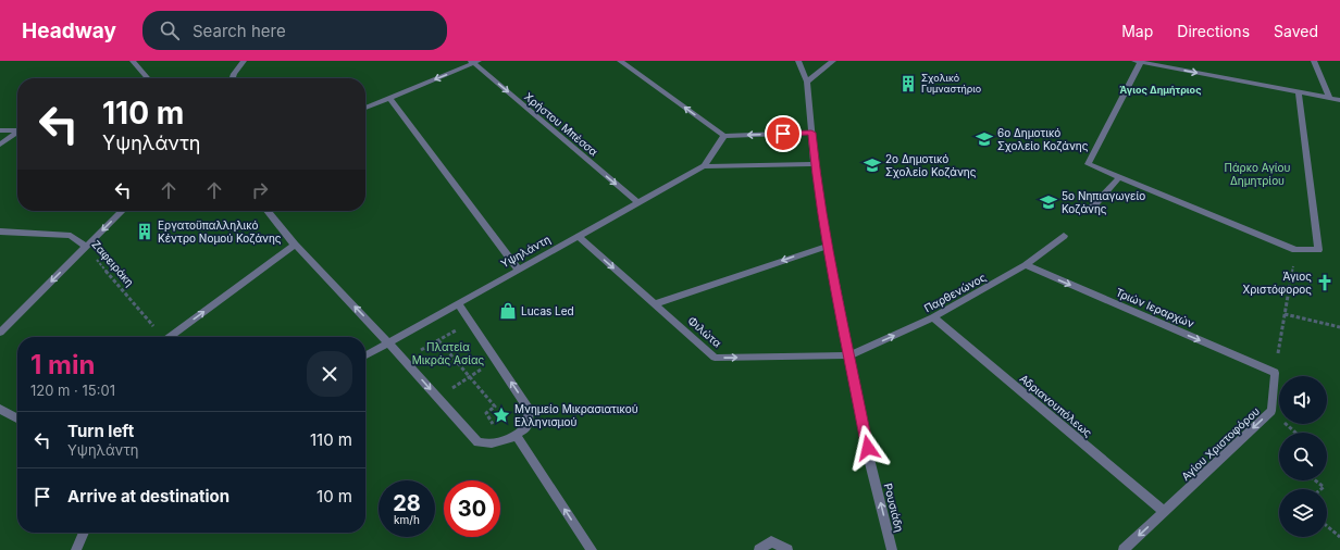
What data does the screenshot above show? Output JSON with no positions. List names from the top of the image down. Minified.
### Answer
{"streets":{"street":["Χρήστου Μπέσσα","Υψηλάντη","Ζαφειράκη","Παρθενώνος","Τριών Ιεραρχών","Φιλώτα","Αδριανουπόλεως","Αγίου Χριστοφόρου","Ρουσιάδη"]},"crossings":[["Χρήστου Μπέσσα","Υψηλάντη"],["Υψηλάντη","Φιλώτα"],["Υψηλάντη","Ρουσιάδη"],["Παρθενώνος","Τριών Ιεραρχών"],["Παρθενώνος","Φιλώτα"],["Παρθενώνος","Αδριανουπόλεως"],["Παρθενώνος","Ρουσιάδη"],["Τριών Ιεραρχών","Αγίου Χριστοφόρου"],["Φιλώτα","Ρουσιάδη"],["Αδριανουπόλεως","Αγίου Χριστοφόρου"]],"one_way":["Χρήστου Μπέσσα","Παρθενώνος","Τριών Ιεραρχών","Φιλώτα","Αγίου Χριστοφόρου","Ρουσιάδη"],"districts":["Άγιος Δημήτριος"],"parks":["Πάρκο Αγίου Δημητρίου","Πλατεία Μικράς Ασίας"],"places":{"building":["Σχολικό Γυμναστήριο","Εργατοϋπαλληλικό Κέντρο Νομού Κοζάνης"],"school or university":["6ο Δημοτικό Σχολείο Κοζάνης","2ο Δημοτικό Σχολείο Κοζάνης","5ο Νηπιαγωγείο Κοζάνης"],"church":["Άγιος Χριστόφορος"],"shop":["Lucas Led"],"place":["Μνημείο Μικρασιατικού Ελληνισμού"]},"page":{"header":"Headway","search":"Search here","nav":["Map","Directions","Saved"],"turn":["110 m","Υψηλάντη"],"heading":["1 min","120 m · 15:01"],"list":[{"name":"Turn left","note":"Υψηλάντη","value":"110 m"},{"name":"Arrive at destination","value":"10 m"}],"speed":"28 km/h","limit":"30"}}
